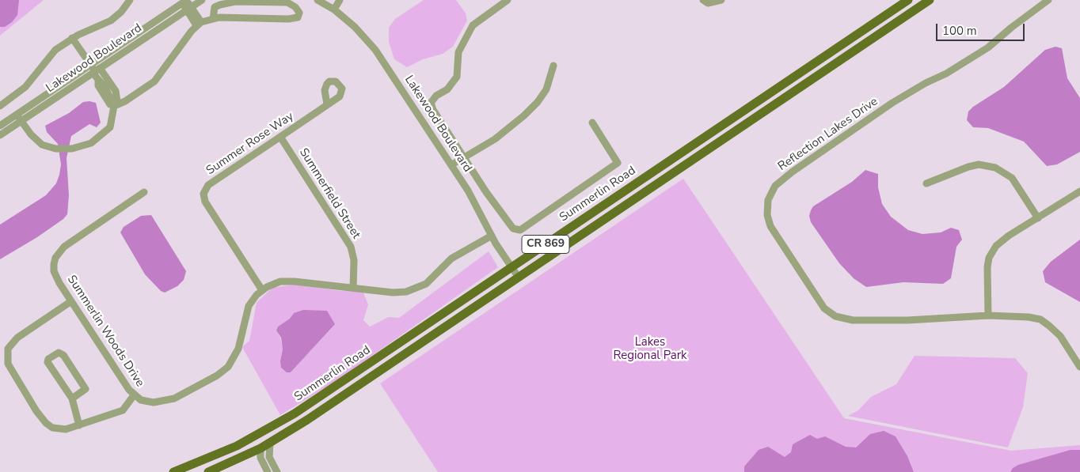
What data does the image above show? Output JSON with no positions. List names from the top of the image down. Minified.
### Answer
{"streets":{"main road":["Summerlin Road","CR 869"],"street":["Lakewood Boulevard","Reflection Lakes Drive","Summer Rose Way","Summerfield Street","Summerlin Woods Drive"]},"crossings":[["Lakewood Boulevard","Summerlin Road"],["Lakewood Boulevard","Summerlin Woods Drive"],["Summer Rose Way","Summerfield Street"],["Summer Rose Way","Summerlin Woods Drive"],["Summerfield Street","Summerlin Woods Drive"]],"parks":["Lakes Regional Park"],"scale_bar":"100 m"}
